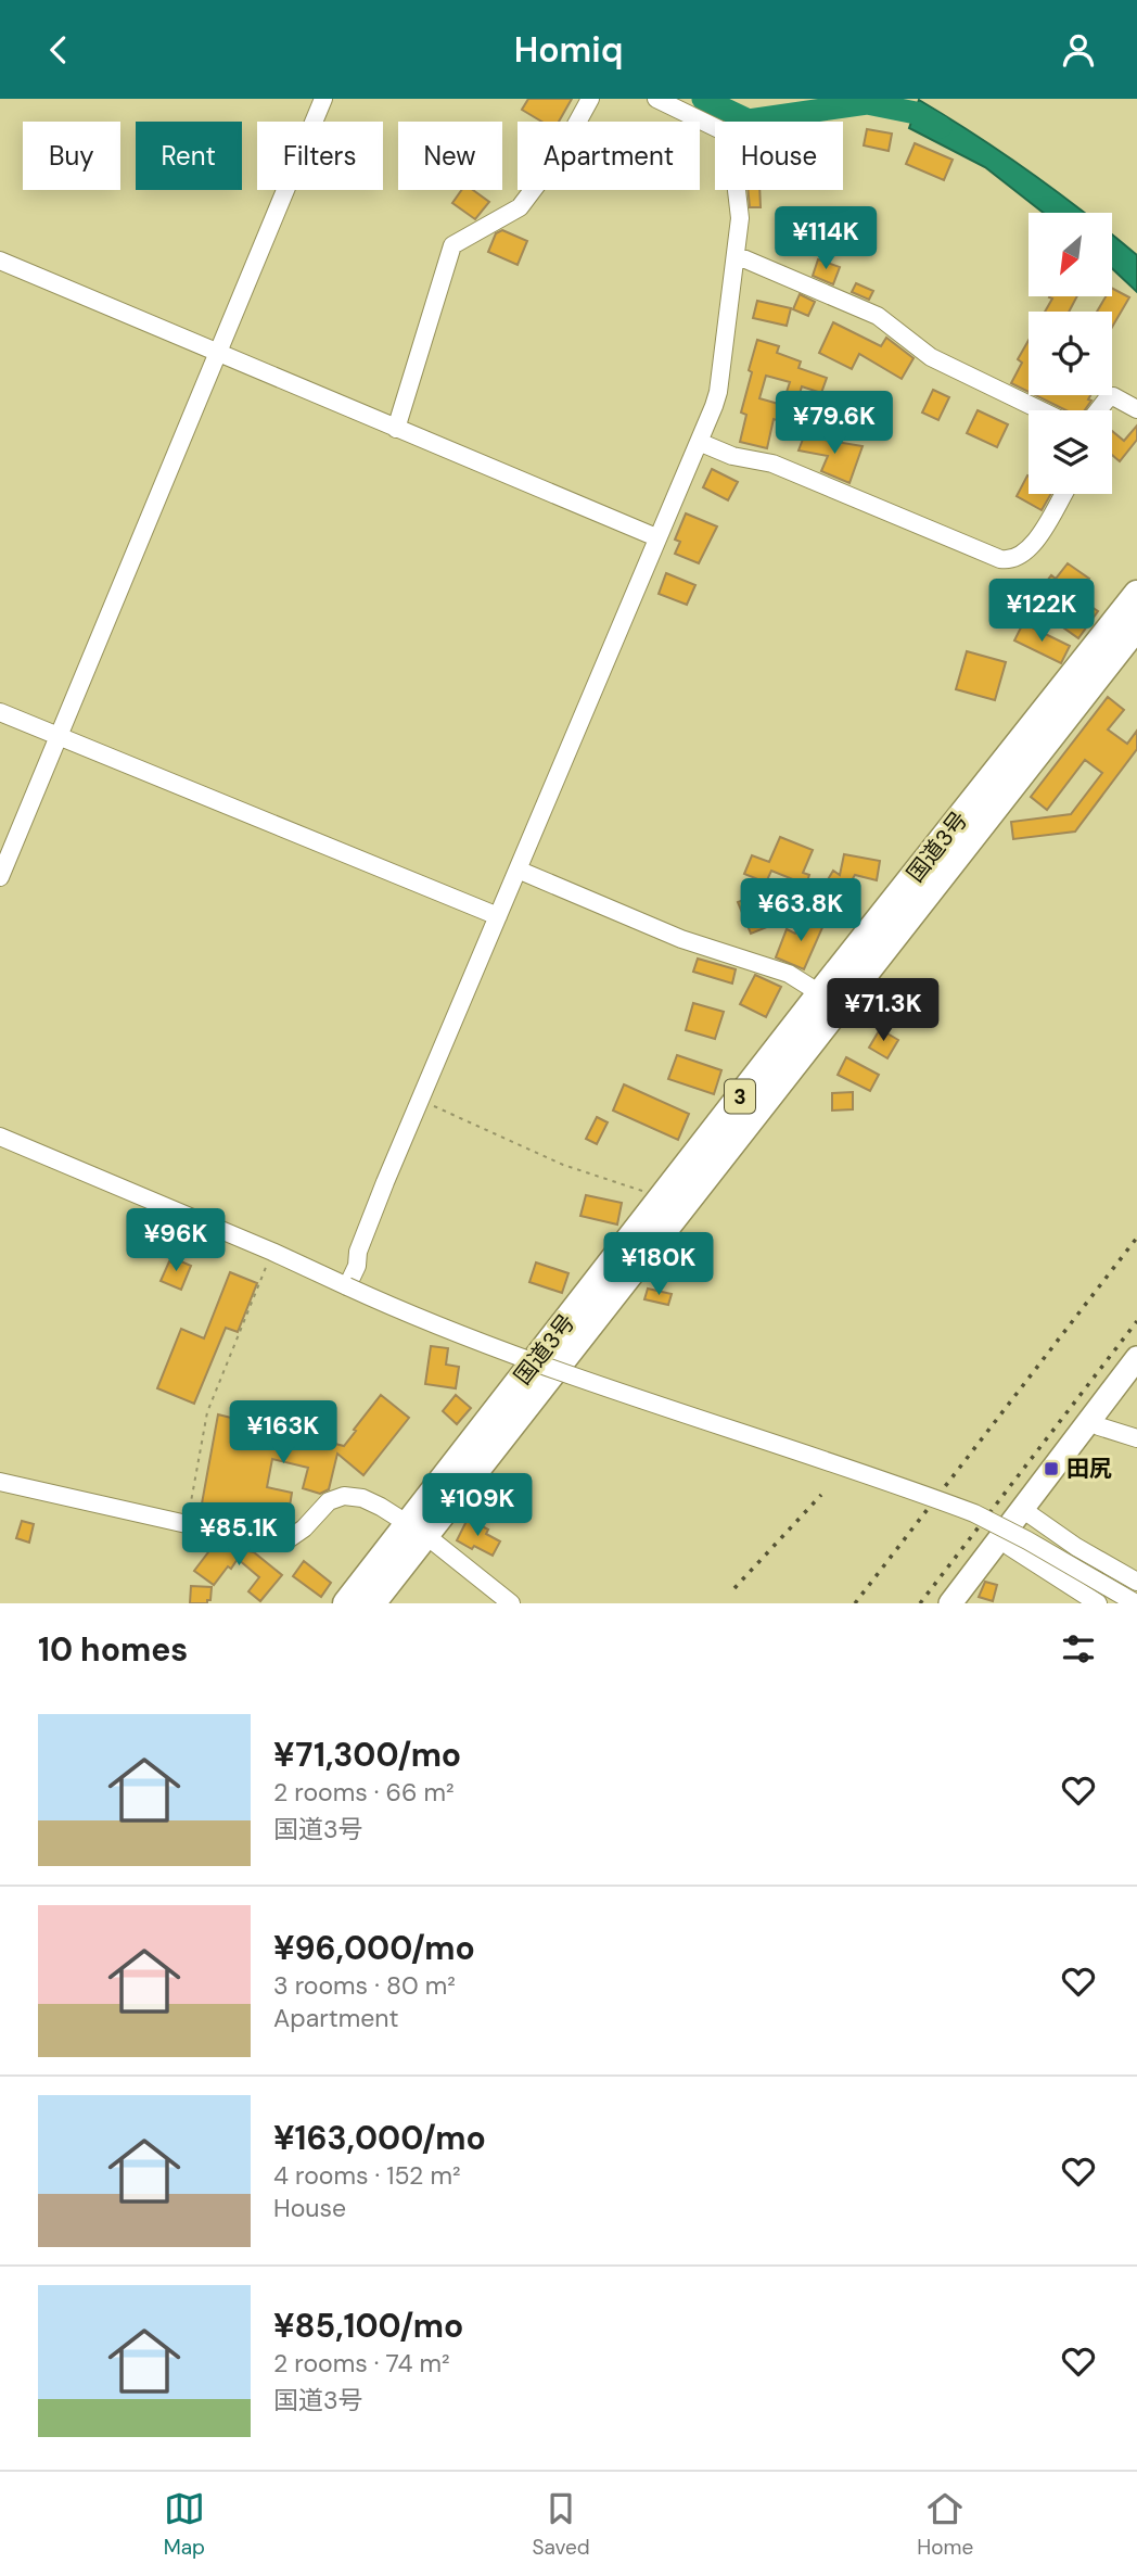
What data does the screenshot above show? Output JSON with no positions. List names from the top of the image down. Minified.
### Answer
{"streets":{"highway":["国道3号","3"]},"places":{"transit":["田尻"]},"north":"bottom left","page":{"header":"Homiq","chip":["Buy","Rent","Filters","New","Apartment","House"],"price":["¥114K","¥79.6K","¥122K","¥63.8K","¥71.3K","¥96K","¥180K","¥163K","¥109K","¥85.1K"],"heading":"10 homes","list":[{"name":"¥71,300/mo","note":"2 rooms · 66 m² · 国道3号"},{"name":"¥96,000/mo","note":"3 rooms · 80 m² · Apartment"},{"name":"¥163,000/mo","note":"4 rooms · 152 m² · House"},{"name":"¥85,100/mo","note":"2 rooms · 74 m² · 国道3号"}],"tabs":["Map","Saved","Home"]}}
